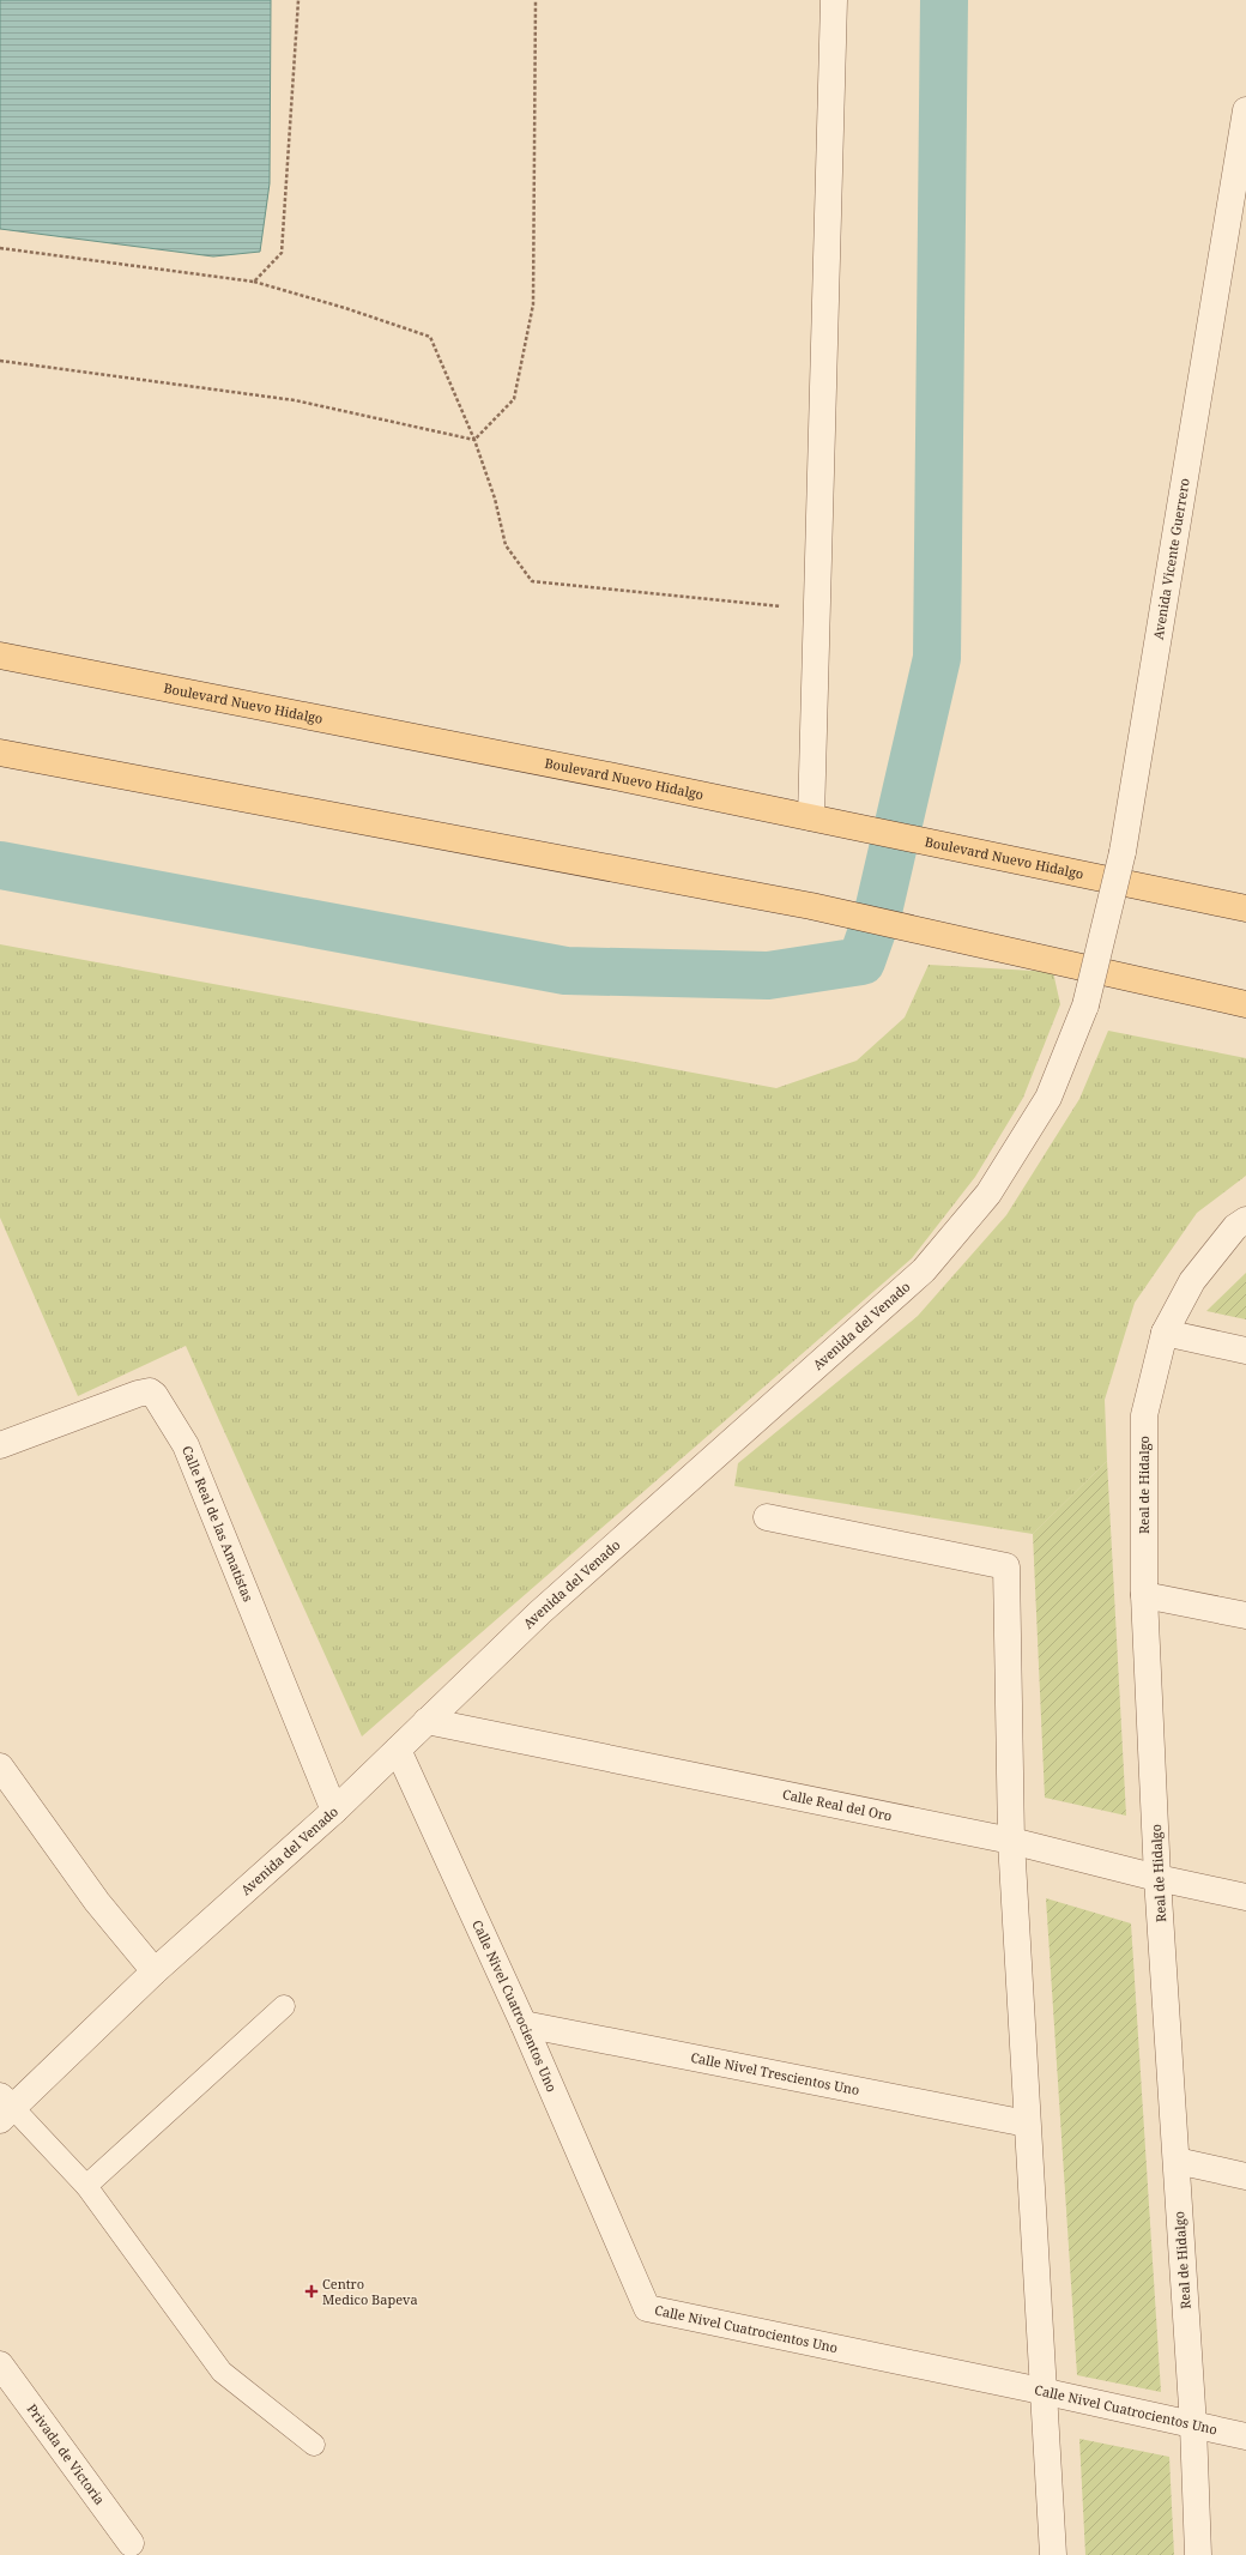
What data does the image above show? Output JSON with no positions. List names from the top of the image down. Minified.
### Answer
{"streets":{"main road":["Boulevard Nuevo Hidalgo"],"street":["Avenida Vicente Guerrero","Avenida del Venado","Real de Hidalgo","Calle Real de las Amatistas","Calle Real del Oro","Calle Nivel Cuatrocientos Uno","Calle Nivel Trescientos Uno","Privada de Victoria"]},"crossings":[["Avenida Vicente Guerrero","Avenida del Venado"],["Avenida del Venado","Calle Real de las Amatistas"],["Avenida del Venado","Calle Real del Oro"],["Avenida del Venado","Calle Nivel Cuatrocientos Uno"],["Real de Hidalgo","Calle Real del Oro"],["Real de Hidalgo","Calle Nivel Cuatrocientos Uno"],["Calle Nivel Cuatrocientos Uno","Calle Nivel Trescientos Uno"]],"places":{"health":["Centro Medico Bapeva"]}}
